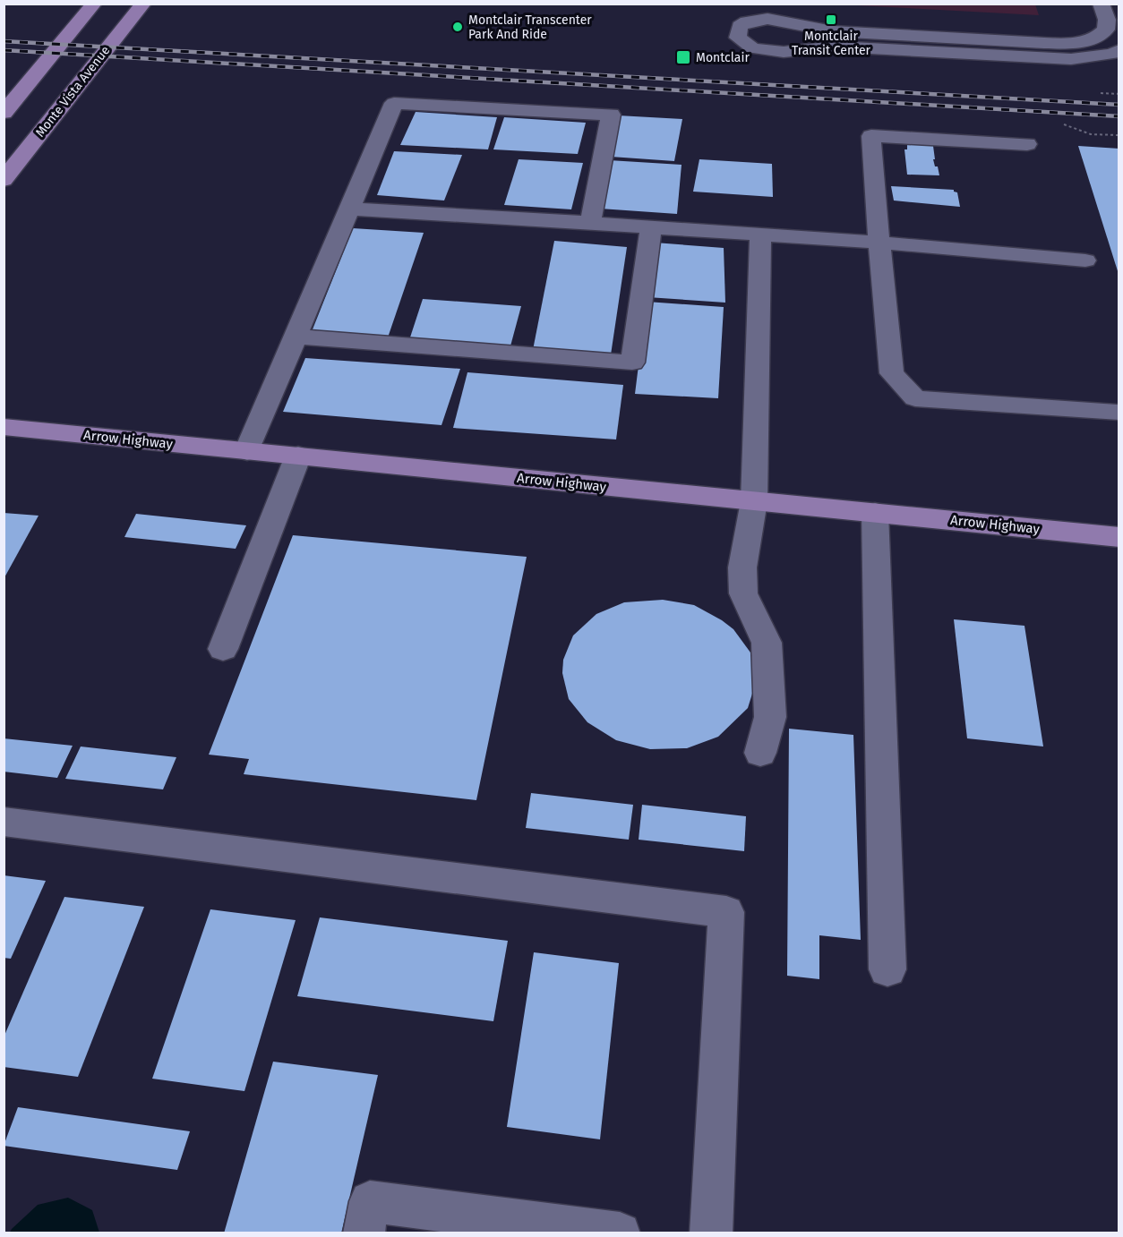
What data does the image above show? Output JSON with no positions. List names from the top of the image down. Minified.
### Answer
{"streets":{"main road":["Monte Vista Avenue","Arrow Highway"]},"places":{"transit":["Montclair Transit Center","Montclair"],"other":["Montclair Transcenter Park And Ride"]}}
